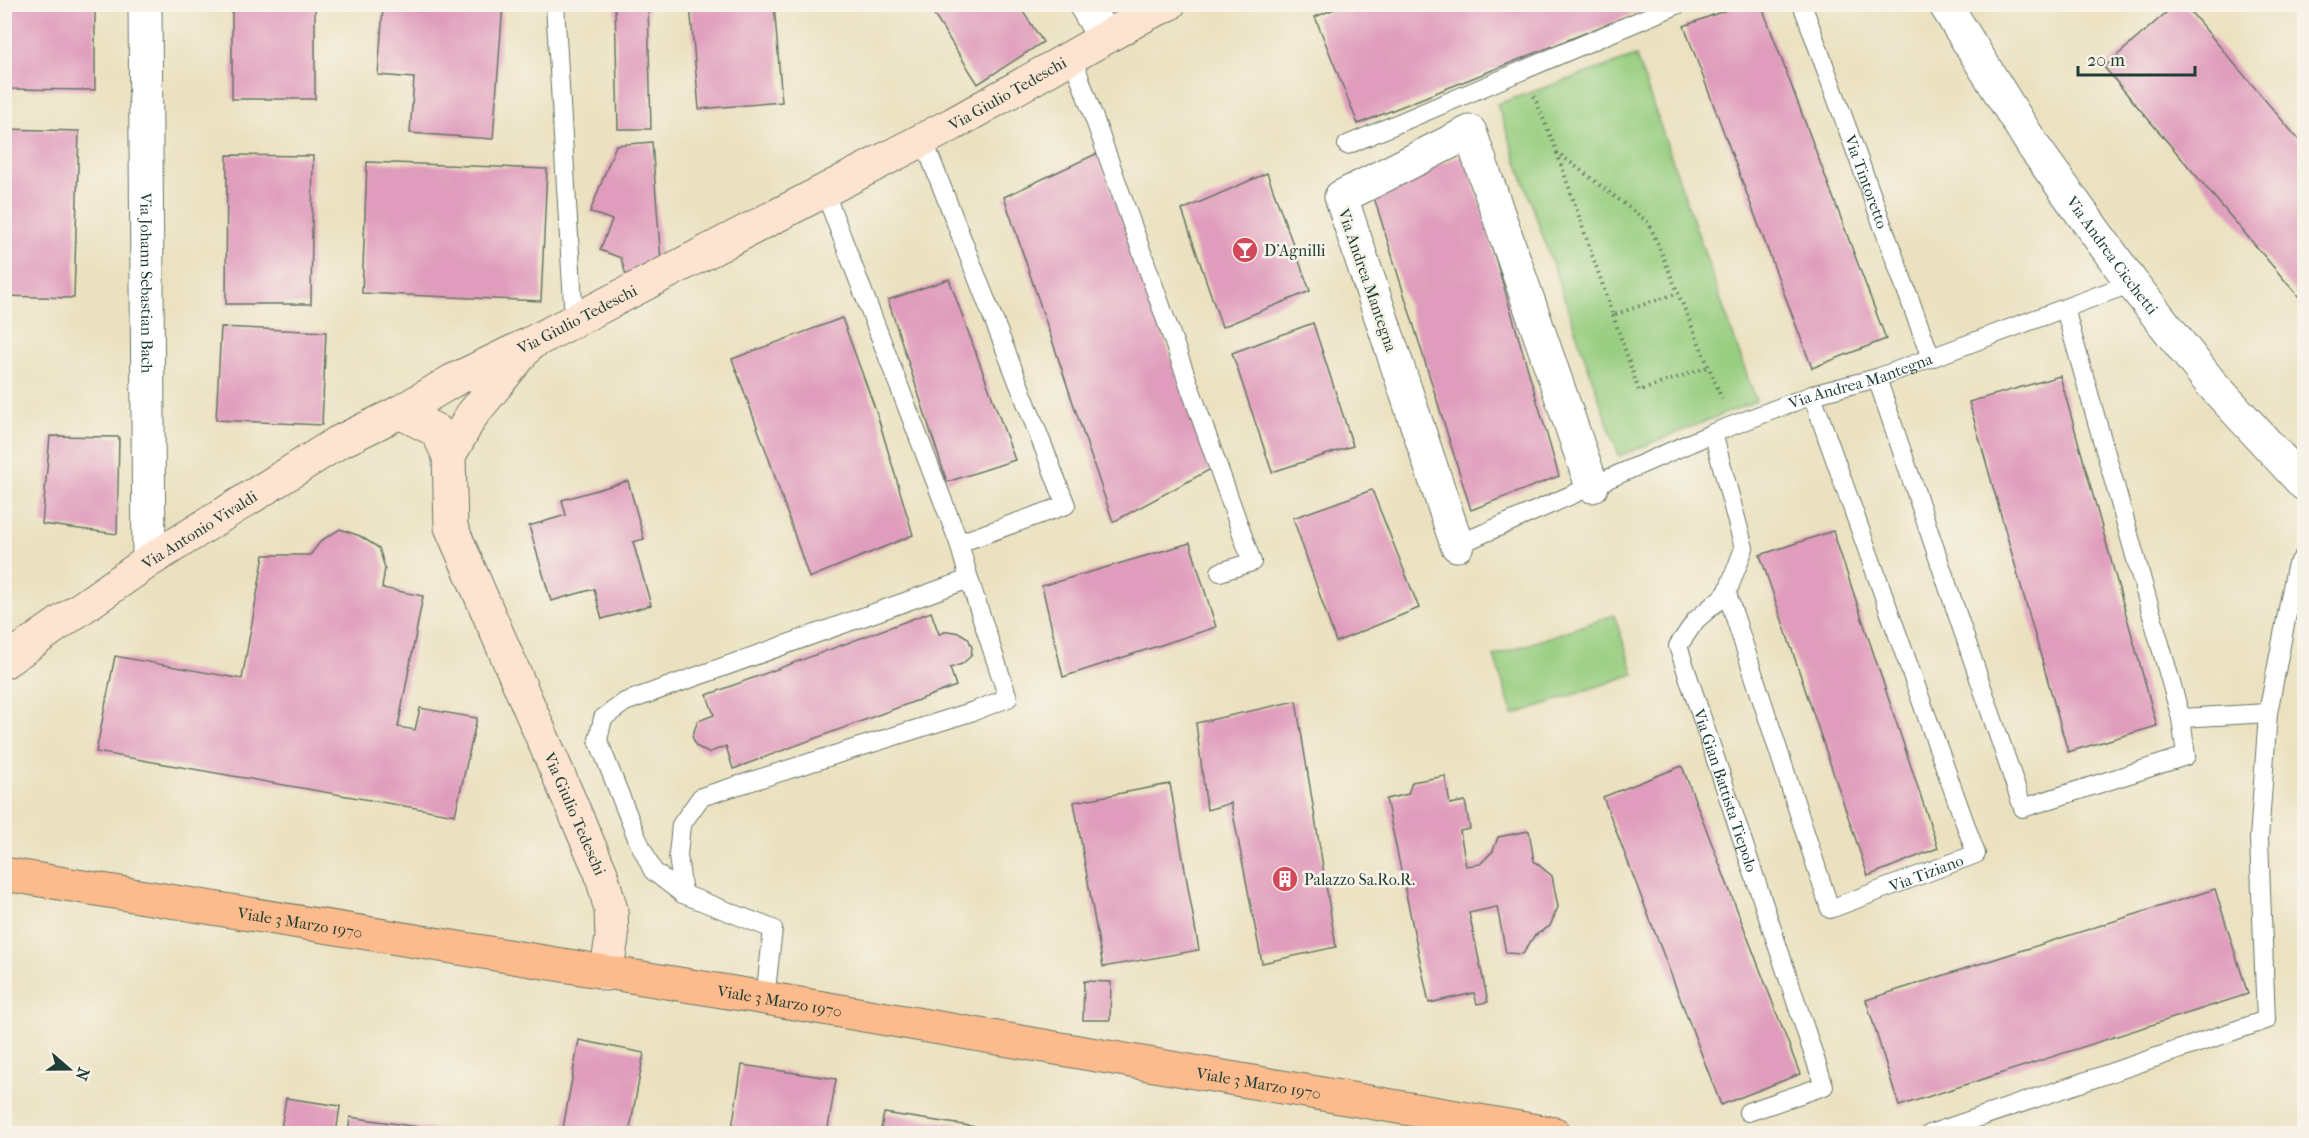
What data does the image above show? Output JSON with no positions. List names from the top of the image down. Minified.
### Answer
{"streets":{"main road":["Viale 3 Marzo 1970"],"street":["Via Giulio Tedeschi","Via Andrea Cicchetti","Via Andrea Mantegna","Via Johann Sebastian Bach","Via Antonio Vivaldi"],"lane":["Via Tintoretto","Via Gian Battista Tiepolo","Via Tiziano"]},"crossings":[["Via Giulio Tedeschi","Via Antonio Vivaldi"],["Via Giulio Tedeschi","Viale 3 Marzo 1970"],["Via Tintoretto","Via Andrea Mantegna"],["Via Andrea Cicchetti","Via Andrea Mantegna"],["Via Andrea Mantegna","Via Gian Battista Tiepolo"],["Via Andrea Mantegna","Via Tiziano"],["Via Johann Sebastian Bach","Via Antonio Vivaldi"],["Via Gian Battista Tiepolo","Via Tiziano"]],"places":{"bar":["D'Agnilli"],"building":["Palazzo Sa.Ro.R."]},"scale_bar":"20 m","north":"right"}
